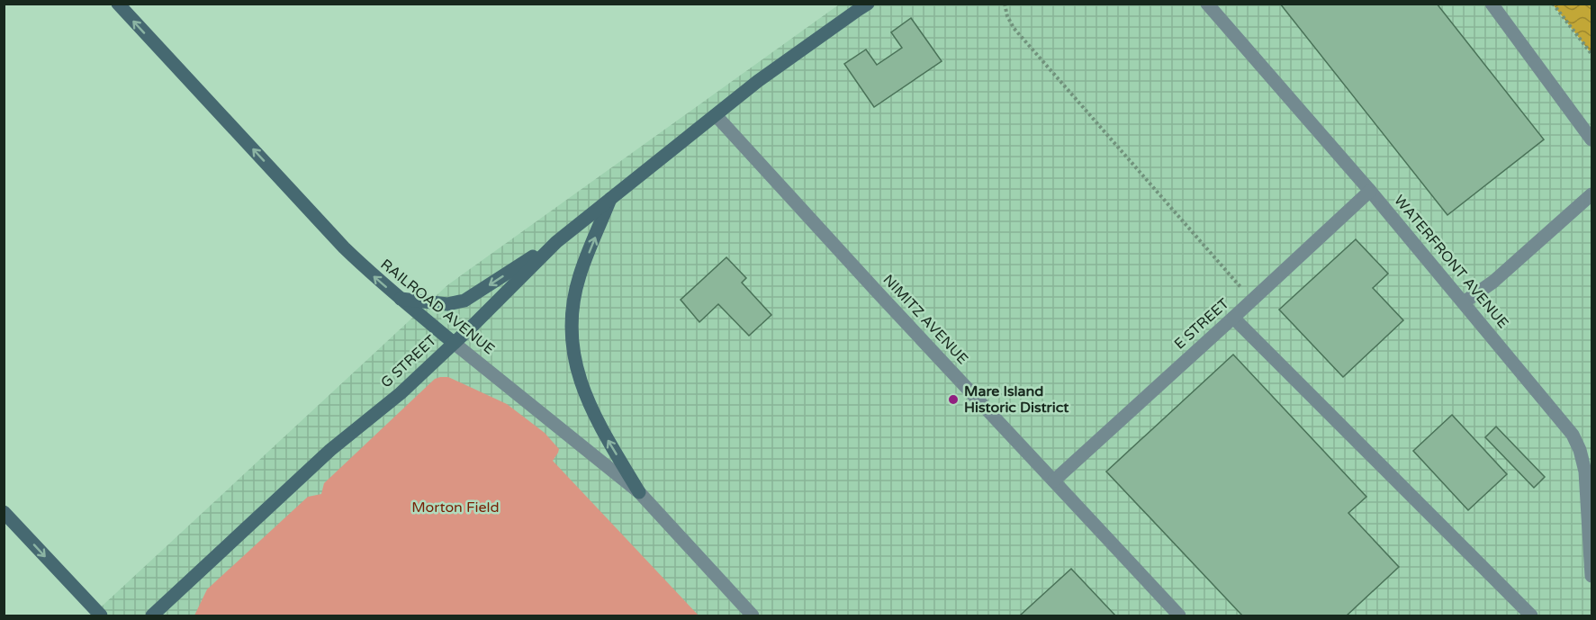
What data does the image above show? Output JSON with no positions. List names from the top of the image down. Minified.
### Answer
{"streets":{"main road":["RAILROAD AVENUE","G STREET"],"street":["WATERFRONT AVENUE","NIMITZ AVENUE","E STREET"]},"crossings":[["WATERFRONT AVENUE","E STREET"],["RAILROAD AVENUE","G STREET"],["NIMITZ AVENUE","E STREET"],["NIMITZ AVENUE","G STREET"]],"one_way":["RAILROAD AVENUE"],"parks":["Morton Field"],"places":["Mare Island Historic District"]}
